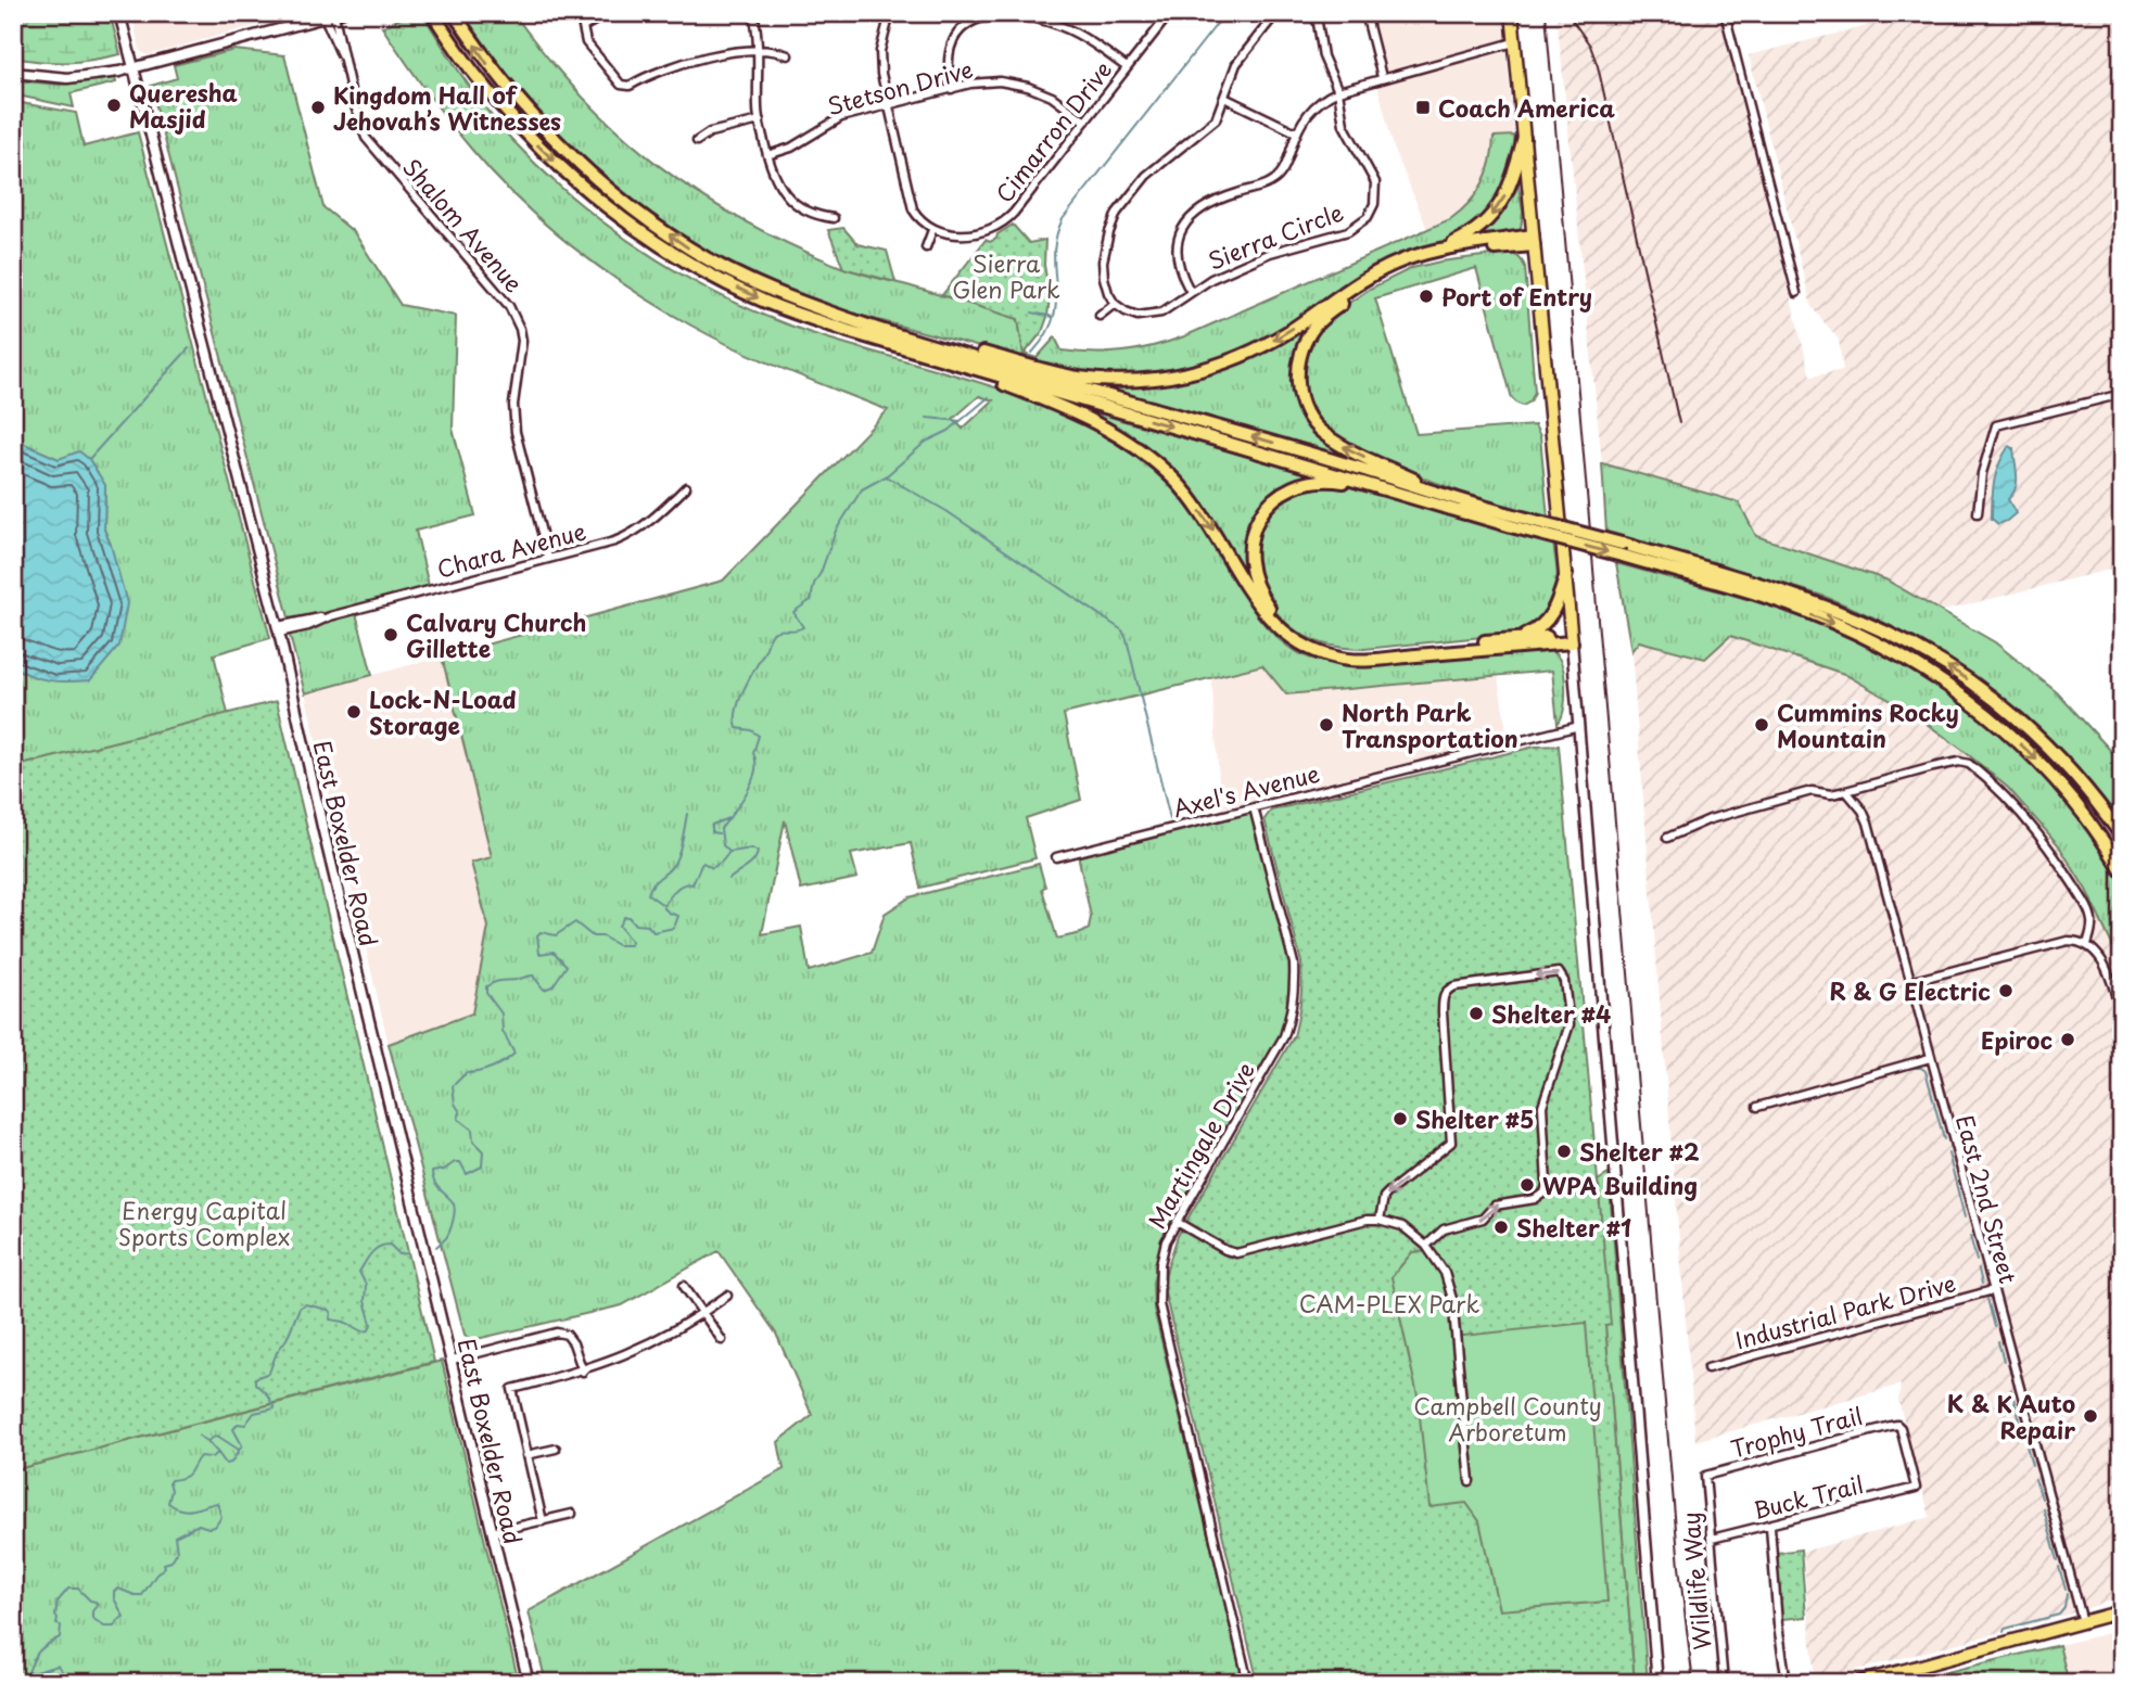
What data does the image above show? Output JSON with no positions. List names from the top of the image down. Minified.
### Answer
{"streets":{"main road":["East Boxelder Road"],"street":["Stetson Drive","Cimarron Drive","Shalom Avenue","Sierra Circle","Chara Avenue","Axel's Avenue","Martingale Drive","East 2nd Street","Industrial Park Drive","Trophy Trail","Buck Trail","Wildlife Way"]},"crossings":[["Stetson Drive","Cimarron Drive"],["Shalom Avenue","Chara Avenue"],["Chara Avenue","East Boxelder Road"],["Axel's Avenue","Martingale Drive"],["East 2nd Street","Industrial Park Drive"],["Trophy Trail","Buck Trail"],["Trophy Trail","Wildlife Way"],["Buck Trail","Wildlife Way"]],"parks":["Sierra Glen Park","Energy Capital Sports Complex","CAM-PLEX Park","Campbell County Arboretum"],"places":{"other":["Queresha Masjid","Kingdom Hall of Jehovah’s Witnesses","Port of Entry","Calvary Church Gillette","Lock-N-Load Storage","North Park Transportation","Cummins Rocky Mountain","R & G Electric","Shelter #4","Epiroc","Shelter #5","Shelter #2","WPA Building","Shelter #1","K & K Auto Repair"],"transit":["Coach America"]}}
